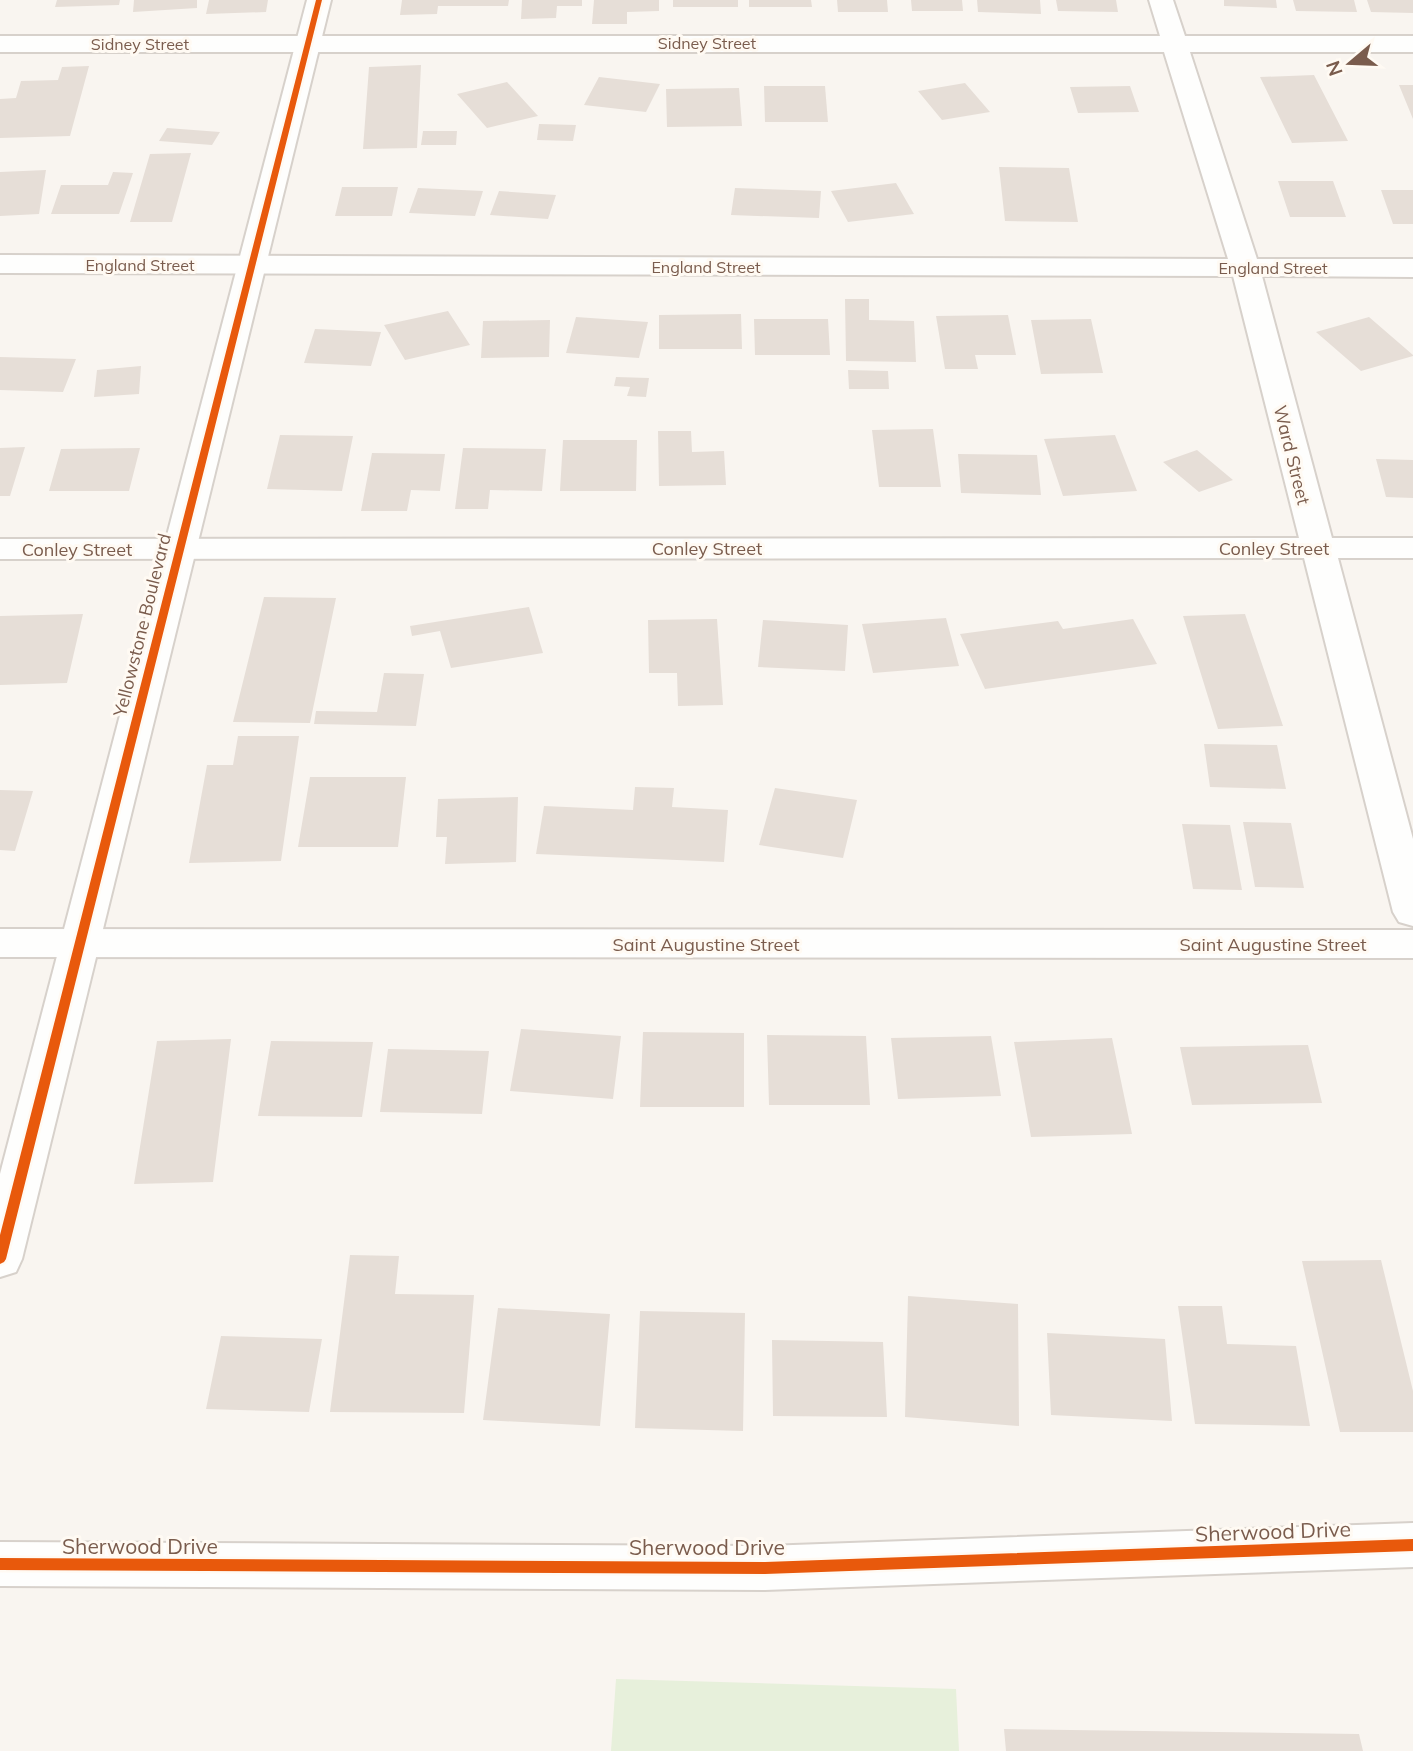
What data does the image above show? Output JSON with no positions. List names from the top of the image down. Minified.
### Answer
{"streets":{"street":["Sidney Street","England Street","Ward Street","Conley Street","Yellowstone Boulevard","Saint Augustine Street","Sherwood Drive"]},"crossings":[["Sidney Street","Ward Street"],["Sidney Street","Yellowstone Boulevard"],["England Street","Ward Street"],["England Street","Yellowstone Boulevard"],["Ward Street","Conley Street"],["Conley Street","Yellowstone Boulevard"],["Yellowstone Boulevard","Saint Augustine Street"]],"north":"left"}
